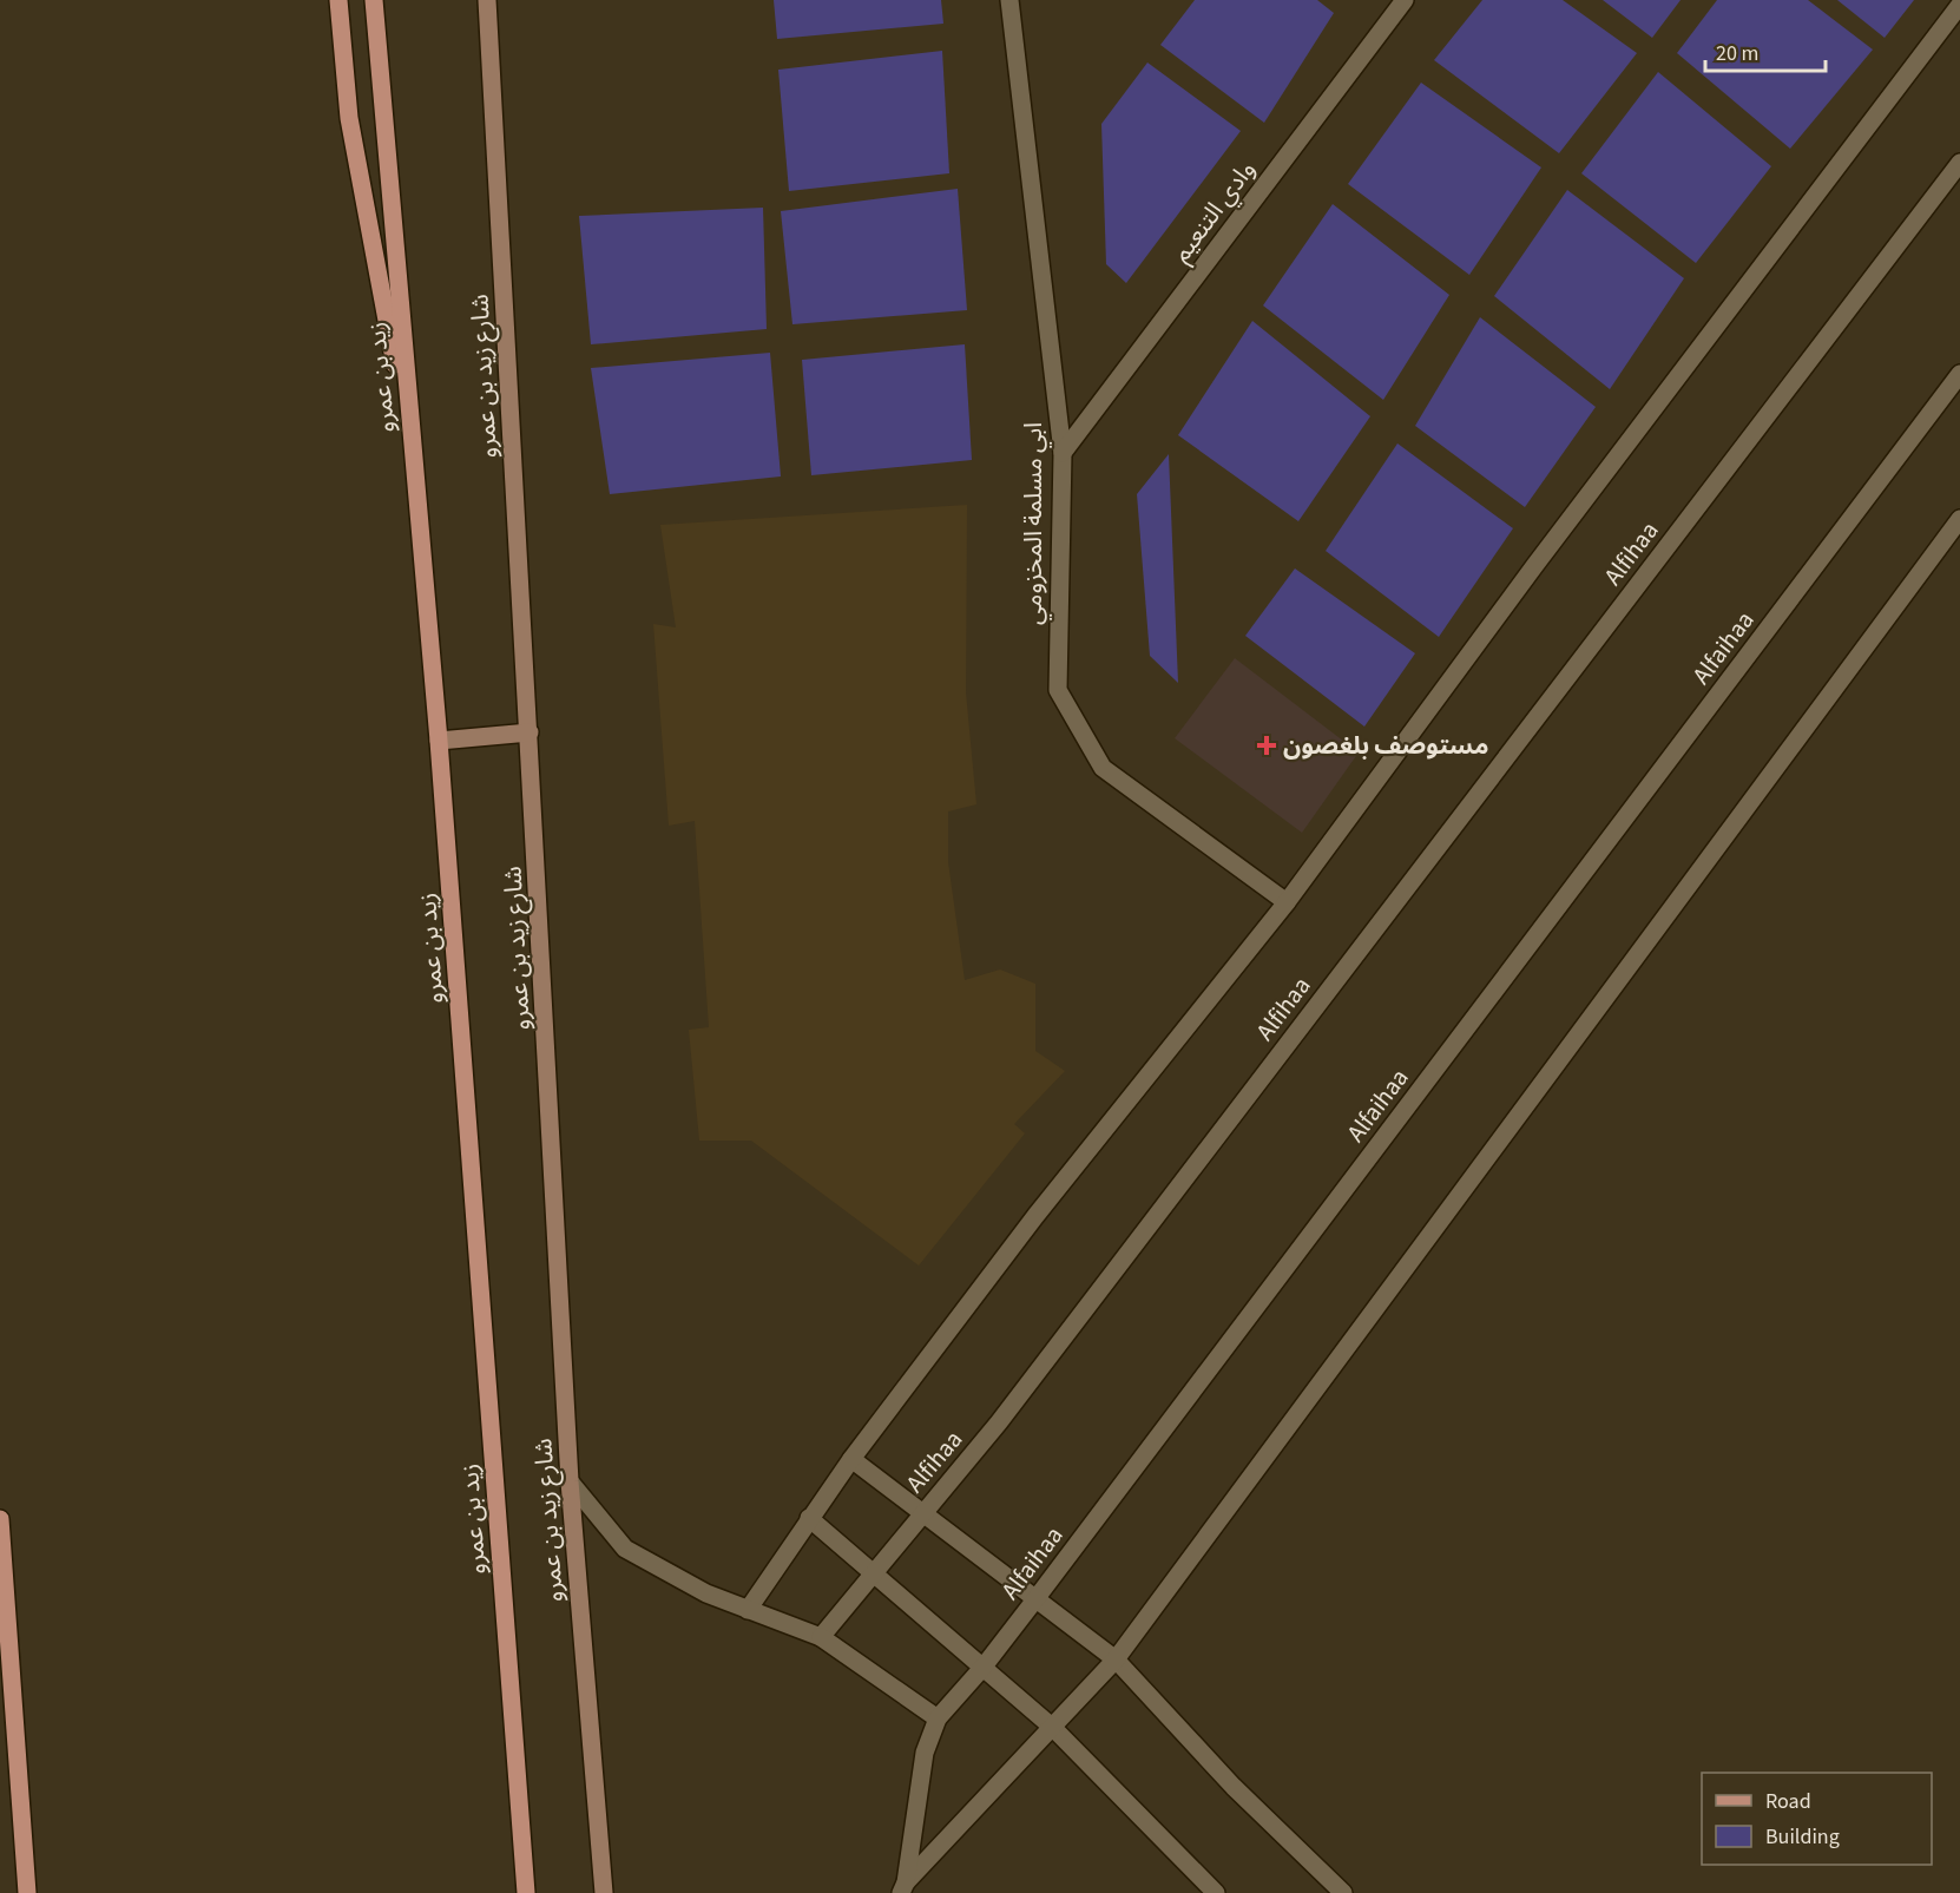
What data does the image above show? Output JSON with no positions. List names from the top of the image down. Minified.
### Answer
{"streets":{"main road":["شارع زيد بن عمرو","زيد بن عمرو"],"street":["وادي التنعيم","ابي مسلمة المخزومي","Alfihaa","Alfaihaa"]},"crossings":[["وادي التنعيم","ابي مسلمة المخزومي"]],"places":{"health":["مستوصف بلغصون"]},"legend":["Road","Building"],"scale_bar":"20 m"}
